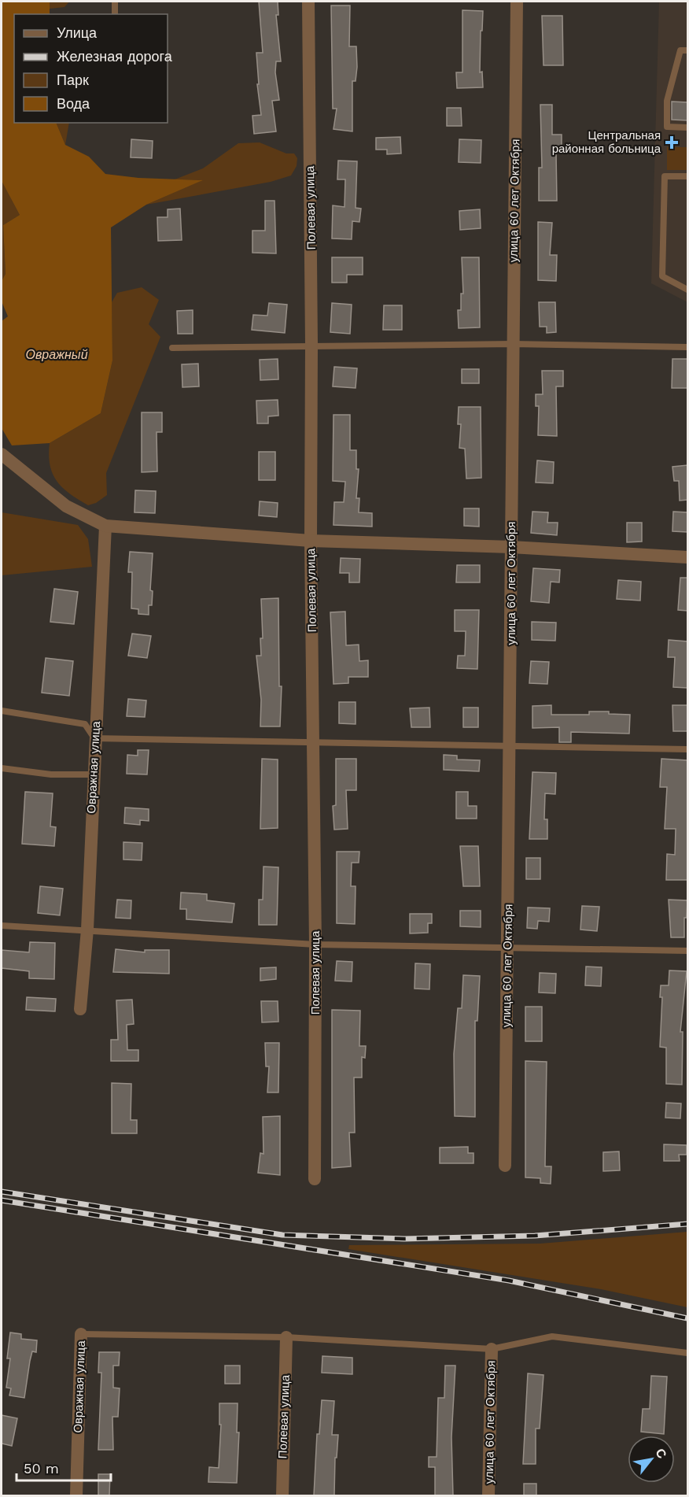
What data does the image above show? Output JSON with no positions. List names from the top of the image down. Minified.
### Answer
{"streets":{"street":["улица 60 лет Октября","Полевая улица","Овражная улица"]},"water":["Овражный"],"places":{"health":["Центральная районная больница"]},"legend":["Улица","Железная дорога","Парк","Вода"],"scale_bar":"50 m","north":"top right"}
